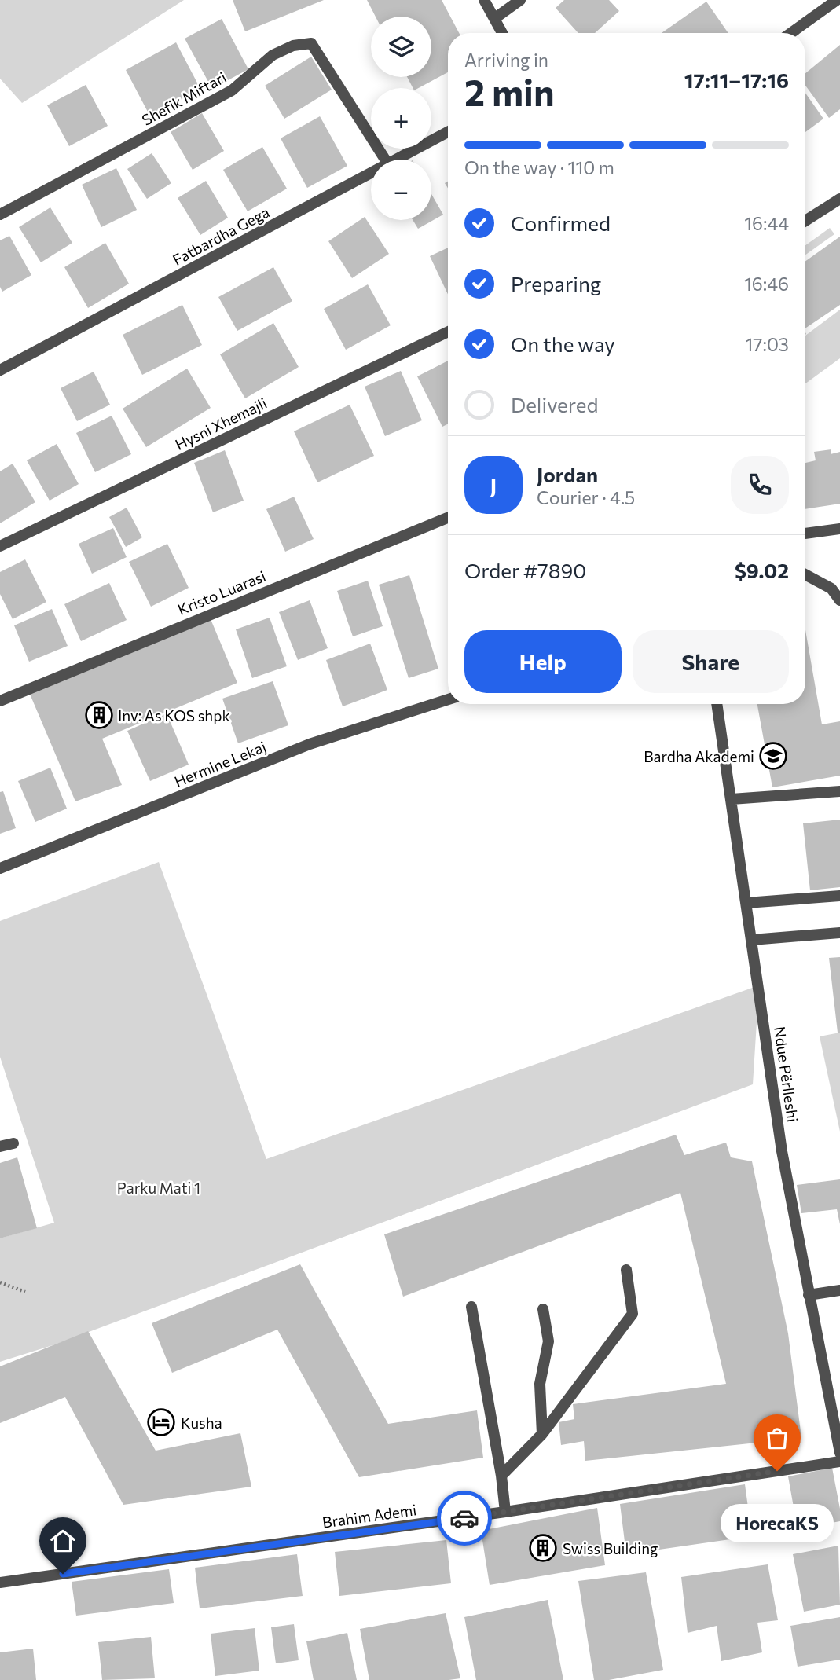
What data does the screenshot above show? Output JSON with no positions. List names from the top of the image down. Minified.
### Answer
{"streets":{"street":["Shefik Miftari","Fatbardha Gega","Hysni Xhemajli","Kristo Luarasi","Hermine Lekaj","Ndue Përlleshi","Brahim Ademi"]},"parks":["Parku Mati 1"],"places":{"building":["Inv: As KOS shpk","Swiss Building"],"school or university":["Bardha Akademi"],"hotel":["Kusha"],"other":["HorecaKS"]},"page":{"map_buttons":["+","−"],"heading":["2 min","Arriving in","17:11–17:16"],"panel":["Jordan","Courier · 4.5","Order #7890","$9.02"],"bar":"On the way · 110 m","list":[["Confirmed","16:44"],["Preparing","16:46"],["On the way","17:03"],"Delivered"],"round":"J","buttons":["Help","Share"],"bubble":"HorecaKS"}}
